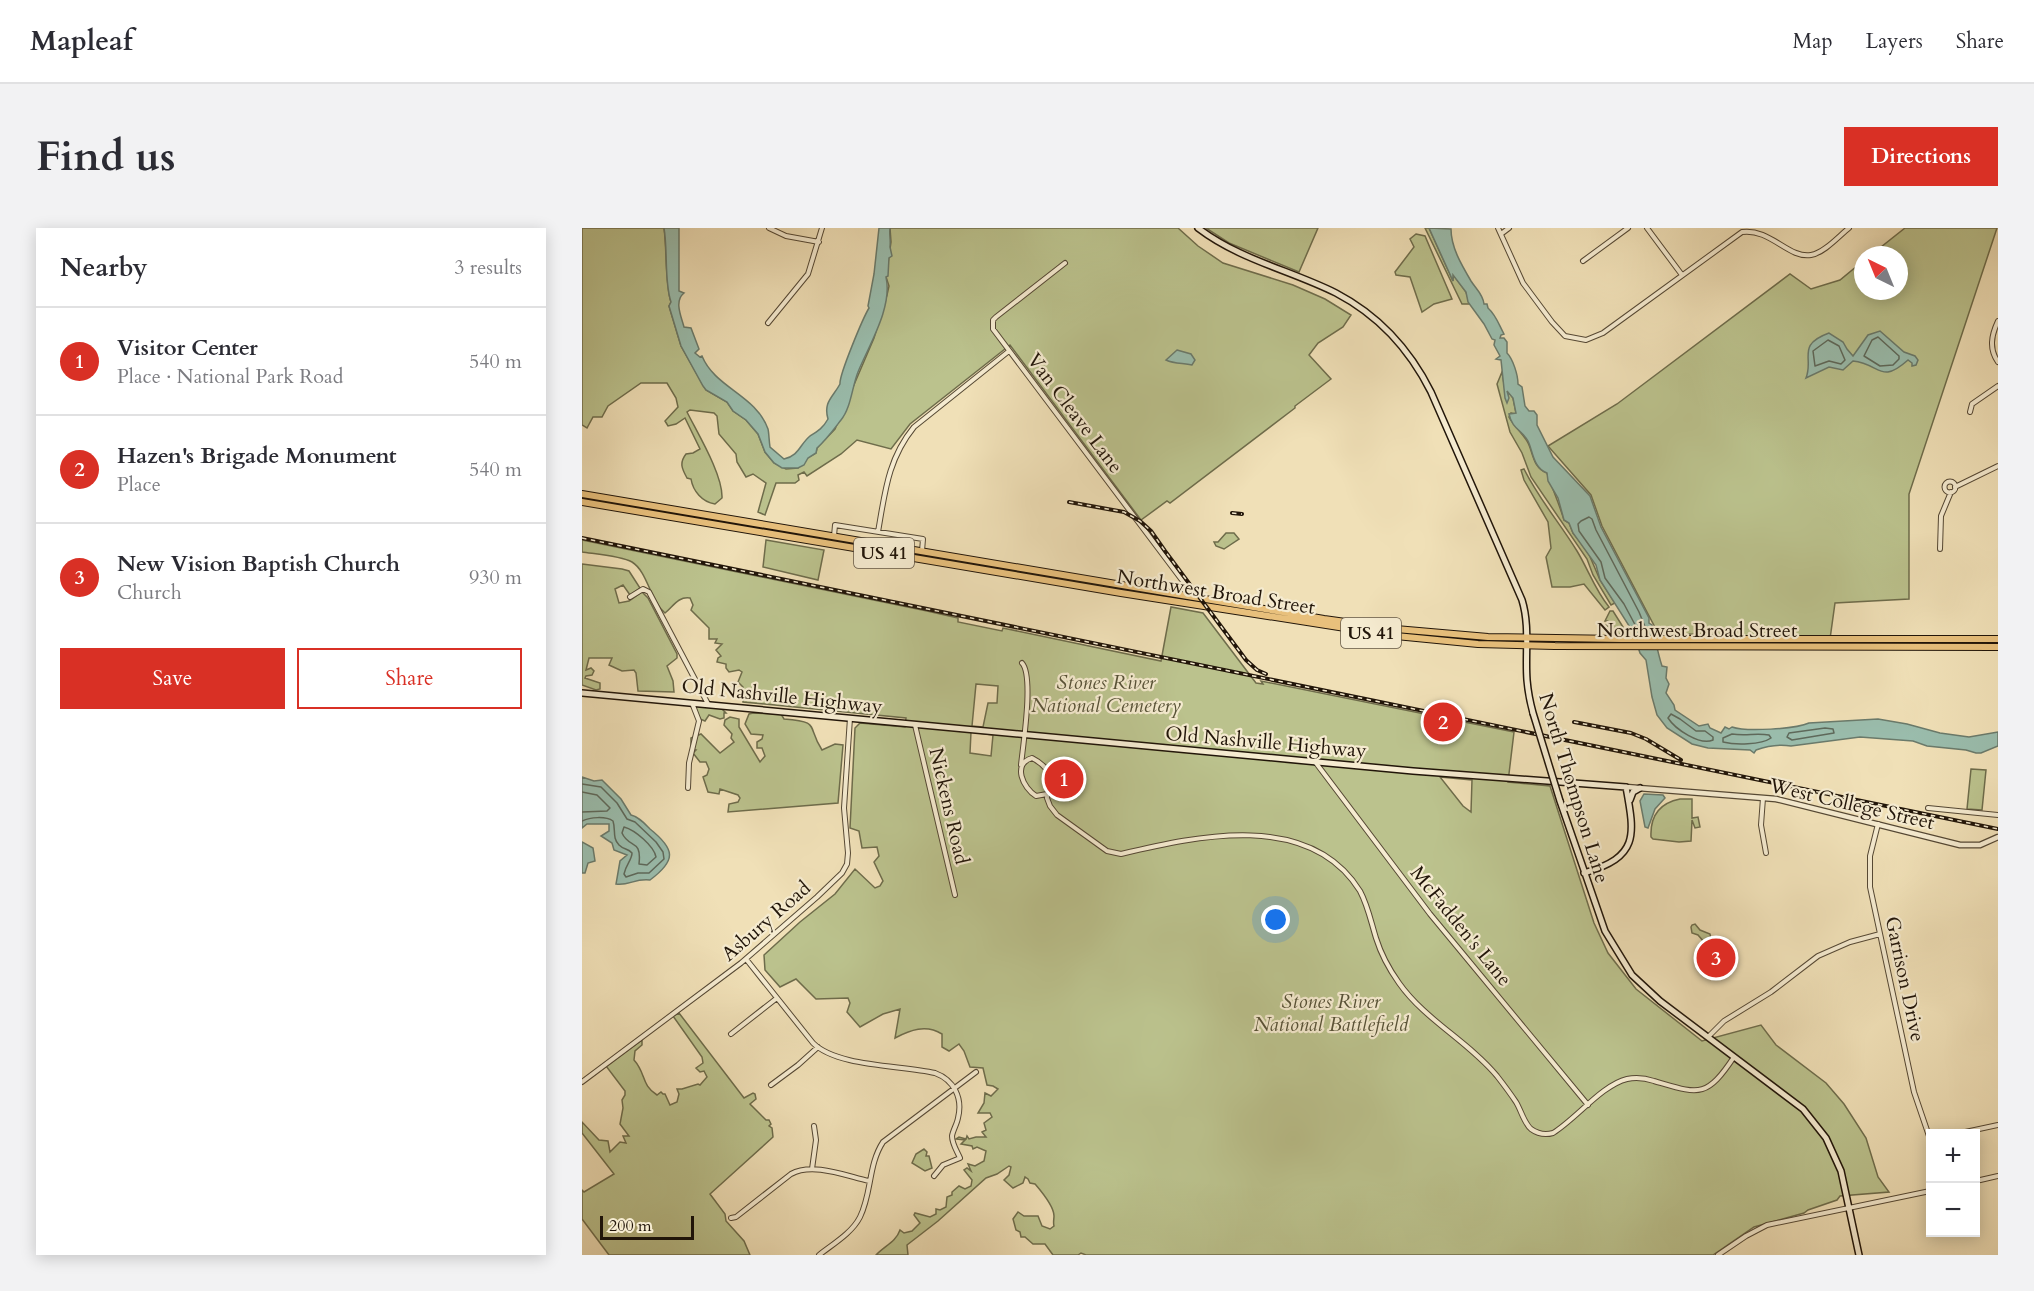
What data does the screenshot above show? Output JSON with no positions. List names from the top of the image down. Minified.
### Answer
{"streets":{"main road":["US 41","Northwest Broad Street","Old Nashville Highway","North Thompson Lane"],"street":["Van Cleave Lane","West College Street","Nickens Road","Asbury Road","McFadden's Lane","Garrison Drive"]},"crossings":[["Van Cleave Lane","Northwest Broad Street"],["US 41","Northwest Broad Street"],["Northwest Broad Street","North Thompson Lane"],["Old Nashville Highway","West College Street"],["Old Nashville Highway","Nickens Road"],["Old Nashville Highway","Asbury Road"],["Old Nashville Highway","McFadden's Lane"],["West College Street","Garrison Drive"]],"parks":["Stones River National Cemetery","Stones River National Battlefield"],"scale_bar":"200 m","north":"top left","page":{"header":"Mapleaf","nav":["Map","Layers","Share"],"buttons":["Directions",["Save","Share"]],"title":"Find us","heading":["Nearby","3 results"],"list":[{"mark":"1","name":"Visitor Center","note":"Place · National Park Road","value":"540 m"},{"mark":"2","name":"Hazen's Brigade Monument","note":"Place","value":"540 m"},{"mark":"3","name":"New Vision Baptish Church","note":"Church","value":"930 m"}],"pins":["2","1","3"],"map_buttons":["+","−"],"scale":"200 m"}}
